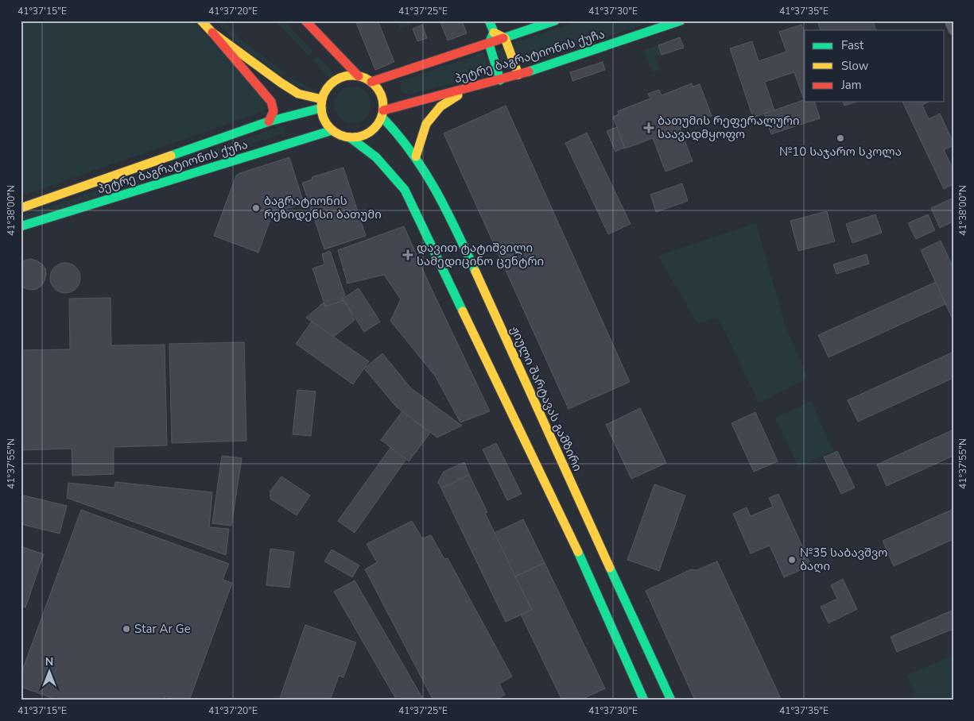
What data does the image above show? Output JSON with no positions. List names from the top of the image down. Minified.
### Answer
{"streets":{"main road":["პეტრე ბაგრატიონის ქუჩა","ჟიული შარტავას გამზირი"]},"crossings":[["პეტრე ბაგრატიონის ქუჩა","ჟიული შარტავას გამზირი"]],"places":{"health":["ბათუმის რეფერალური საავადმყოფო","დავით ტატიშვილი სამედიცინო ცენტრი"],"other":["№10 საჯარო სკოლა","ბაგრატიონის რეზიდენსი ბათუმი","№35 საბავშვო ბაღი","Star Ar Ge"]},"legend":["Fast","Slow","Jam"],"north":"top","coordinates":["41°37'15\"E","41°37'20\"E","41°37'25\"E","41°37'30\"E","41°37'35\"E","41°38'00\"N","41°37'55\"N"]}
